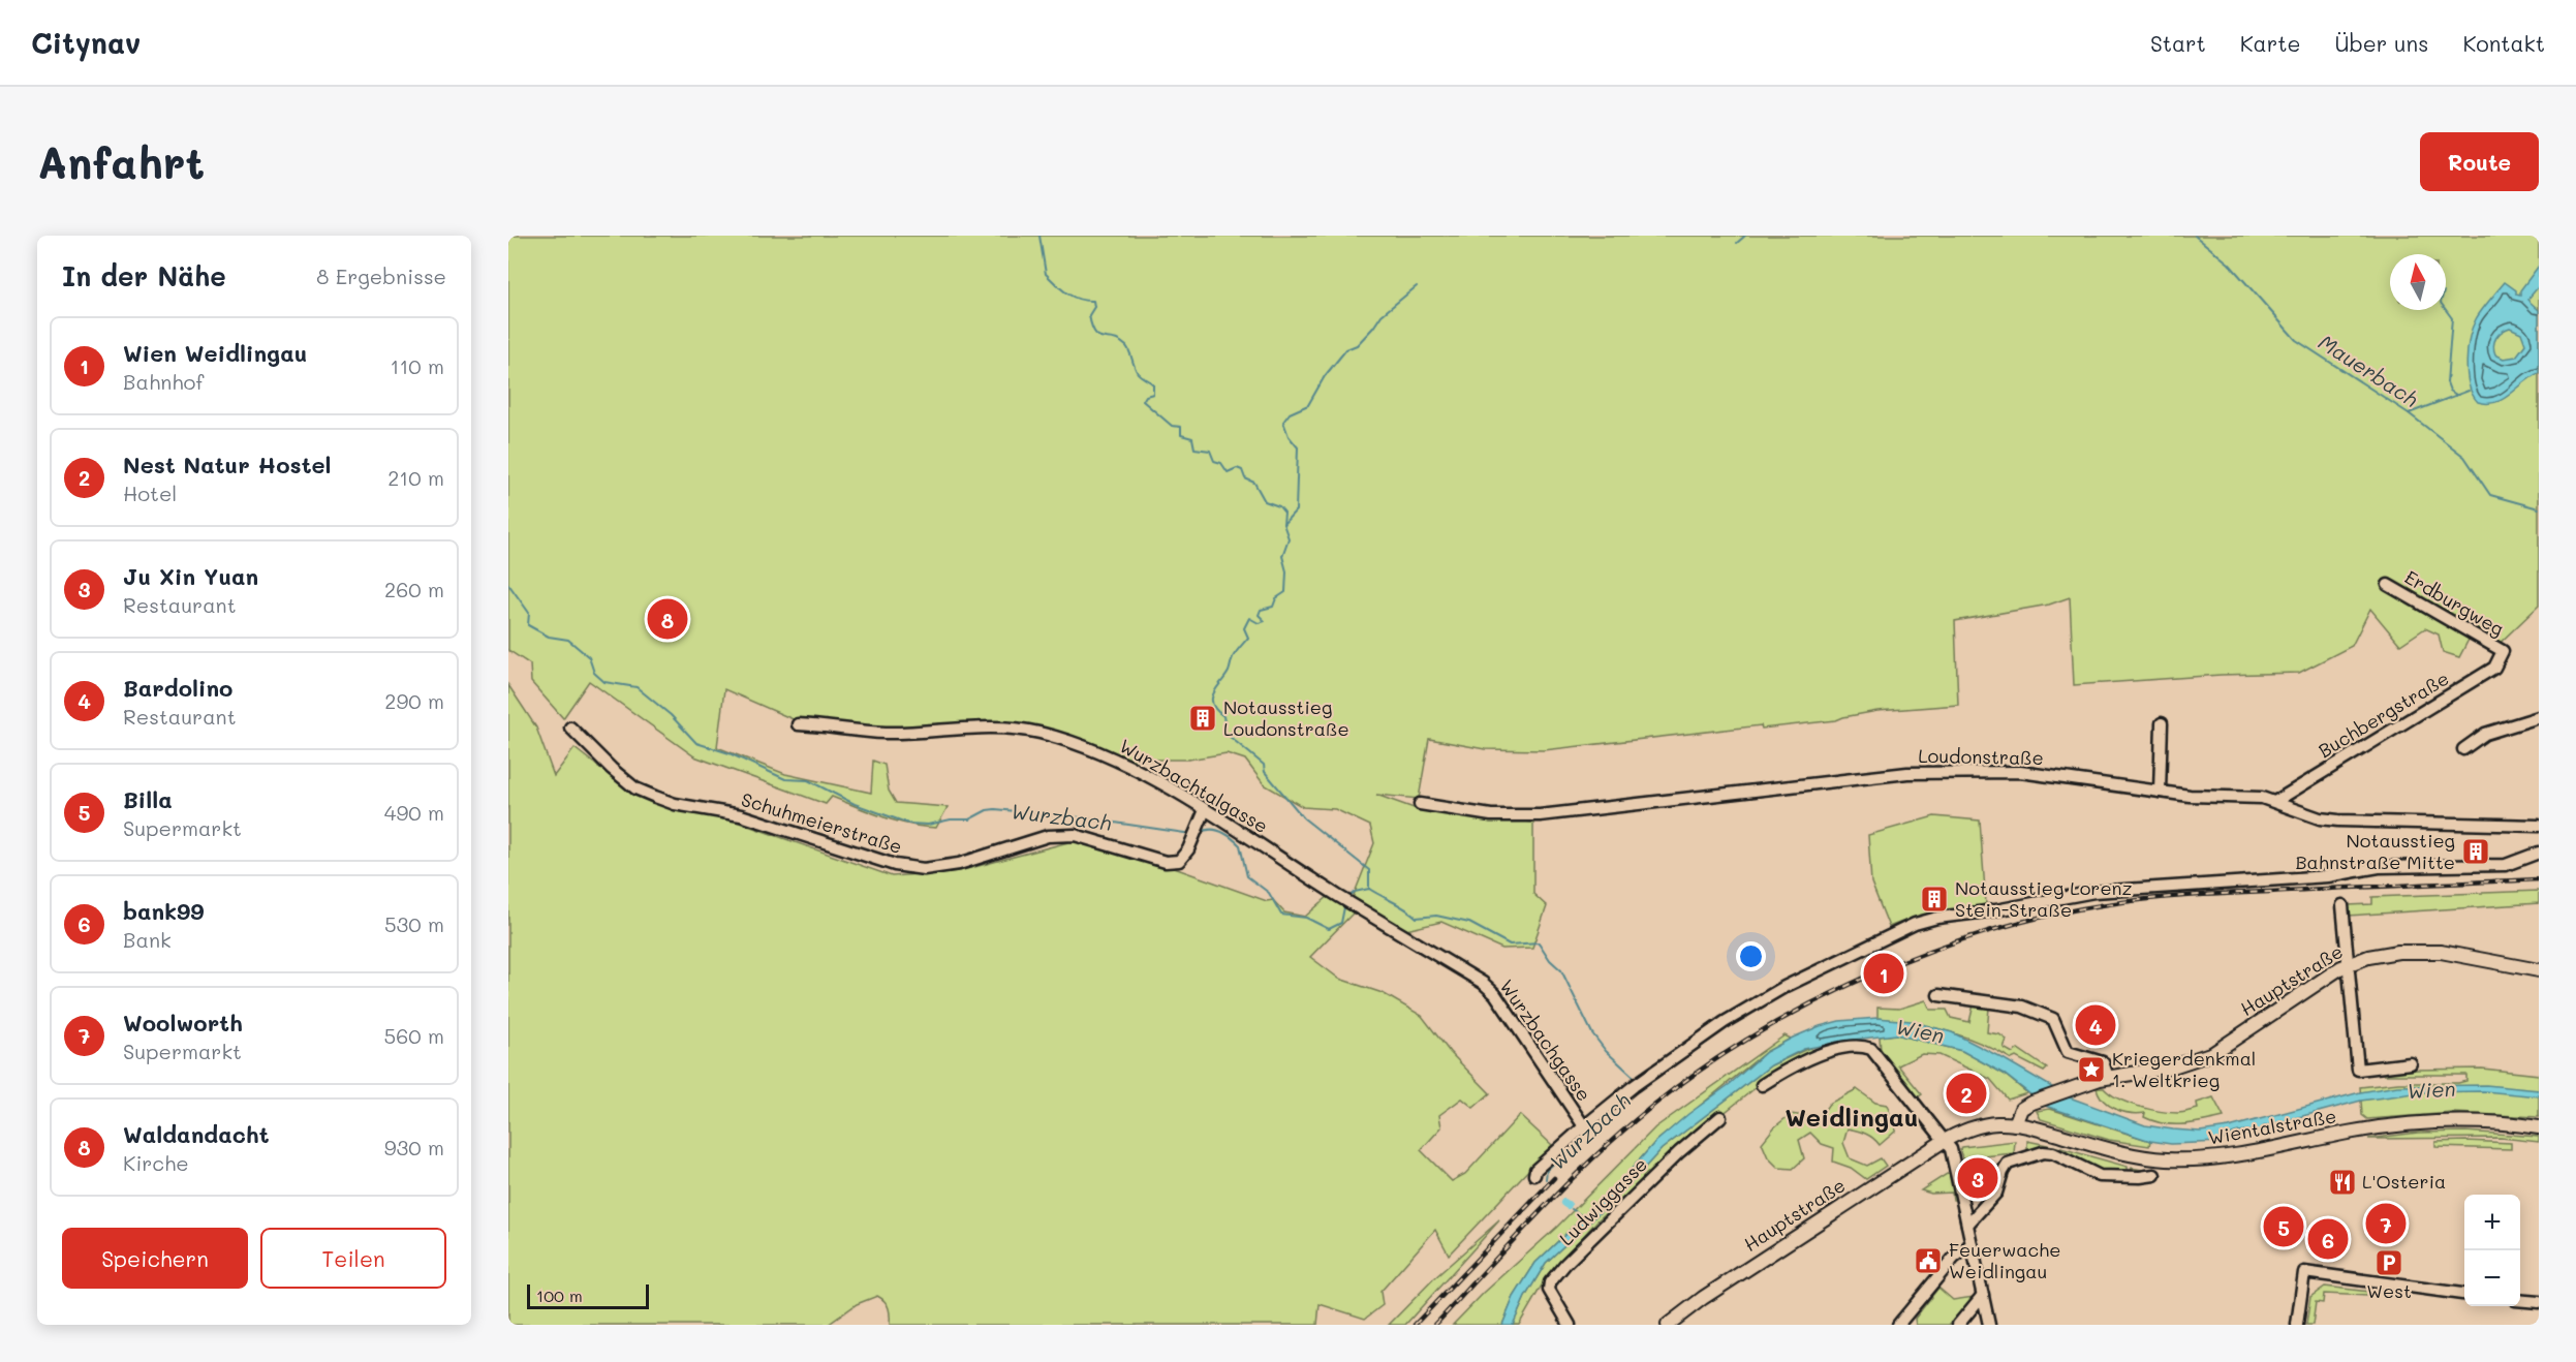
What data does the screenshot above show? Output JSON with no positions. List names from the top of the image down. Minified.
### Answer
{"streets":{"main road":["Hauptstraße","Wientalstraße"],"street":["Erdburgweg","Buchbergstraße","Loudonstraße","Wurzbachtalgasse","Schuhmeierstraße","Wurzbachgasse","Ludwiggasse"]},"crossings":[["Erdburgweg","Buchbergstraße"],["Buchbergstraße","Loudonstraße"],["Wurzbachtalgasse","Schuhmeierstraße"],["Wurzbachtalgasse","Wurzbachgasse"],["Hauptstraße","Wientalstraße"]],"districts":["Weidlingau"],"water":["Mauerbach","Wurzbach","Wien"],"places":{"building":["Notausstieg Loudonstraße","Notausstieg Bahnstraße Mitte","Notausstieg Lorenz Stein-Straße"],"place":["Kriegerdenkmal 1. Weltkrieg"],"restaurant":["L'Osteria"],"public building":["Feuerwache Weidlingau"],"parking":["West"]},"scale_bar":"100 m","north":"top","page":{"header":"Citynav","nav":["Start","Karte","Über uns","Kontakt"],"buttons":["Route",["Speichern","Teilen"]],"title":"Anfahrt","heading":["In der Nähe","8 Ergebnisse"],"list":[{"mark":"1","name":"Wien Weidlingau","note":"Bahnhof","value":"110 m"},{"mark":"2","name":"Nest Natur Hostel","note":"Hotel","value":"210 m"},{"mark":"3","name":"Ju Xin Yuan","note":"Restaurant","value":"260 m"},{"mark":"4","name":"Bardolino","note":"Restaurant","value":"290 m"},{"mark":"5","name":"Billa","note":"Supermarkt","value":"490 m"},{"mark":"6","name":"bank99","note":"Bank","value":"530 m"},{"mark":"7","name":"Woolworth","note":"Supermarkt","value":"560 m"},{"mark":"8","name":"Waldandacht","note":"Kirche","value":"930 m"}],"pins":["8","1","4","2","3","7","5","6"],"map_buttons":["+","−"],"scale":"100 m"}}
